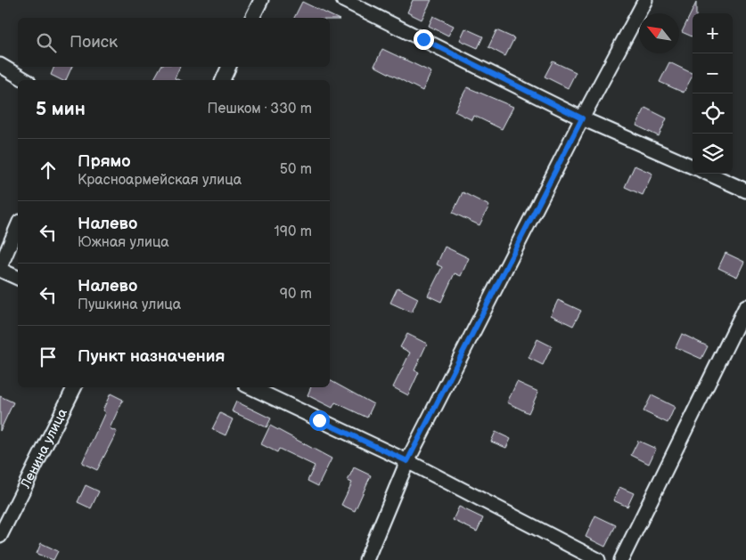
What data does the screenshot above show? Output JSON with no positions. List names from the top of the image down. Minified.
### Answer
{"streets":{"street":["Ленина улица"]},"north":"top left","page":{"map_buttons":["+","−"],"search":"Поиск","heading":["5 мин","Пешком · 330 m"],"list":[["Прямо","Красноармейская улица","50 m"],["Налево","Южная улица","190 m"],["Налево","Пушкина улица","90 m"],"Пункт назначения"]}}
